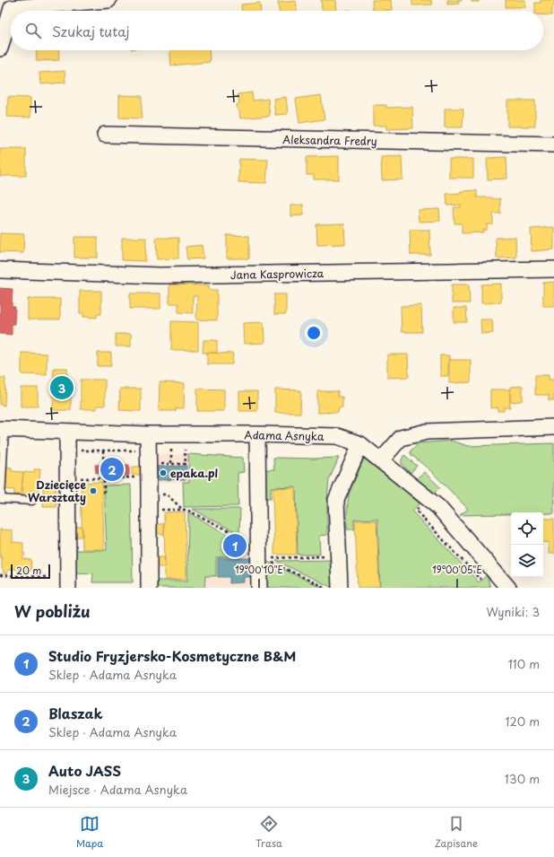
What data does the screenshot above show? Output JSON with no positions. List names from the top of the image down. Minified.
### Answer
{"streets":{"street":["Aleksandra Fredry","Jana Kasprowicza","Adama Asnyka"]},"places":["epaka.pl","Dziecięce Warsztaty"],"scale_bar":"20 m","page":{"search":"Szukaj tutaj","pins":["3","2","1"],"scale":"20 m","heading":["W pobliżu","Wyniki: 3"],"list":[{"mark":"1","name":"Studio Fryzjersko-Kosmetyczne B&M","note":"Sklep · Adama Asnyka","value":"110 m"},{"mark":"2","name":"Blaszak","note":"Sklep · Adama Asnyka","value":"120 m"},{"mark":"3","name":"Auto JASS","note":"Miejsce · Adama Asnyka","value":"130 m"}],"nav":["Mapa","Trasa","Zapisane"]},"coordinates":["19°00'10\"E","19°00'05\"E"]}
